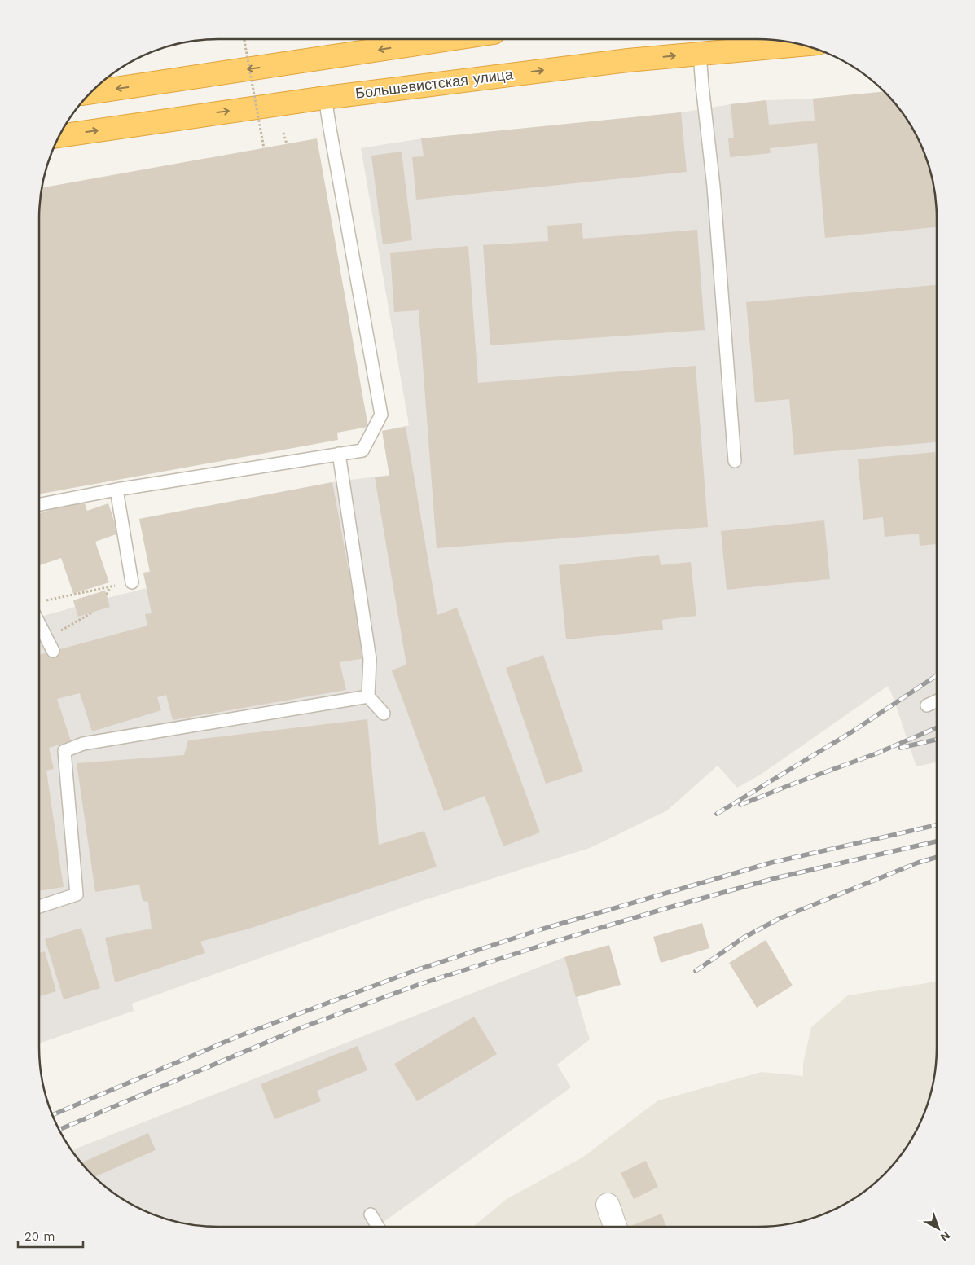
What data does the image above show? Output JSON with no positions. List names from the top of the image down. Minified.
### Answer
{"streets":{"highway":["Большевистская улица"]},"scale_bar":"20 m","north":"bottom right"}
